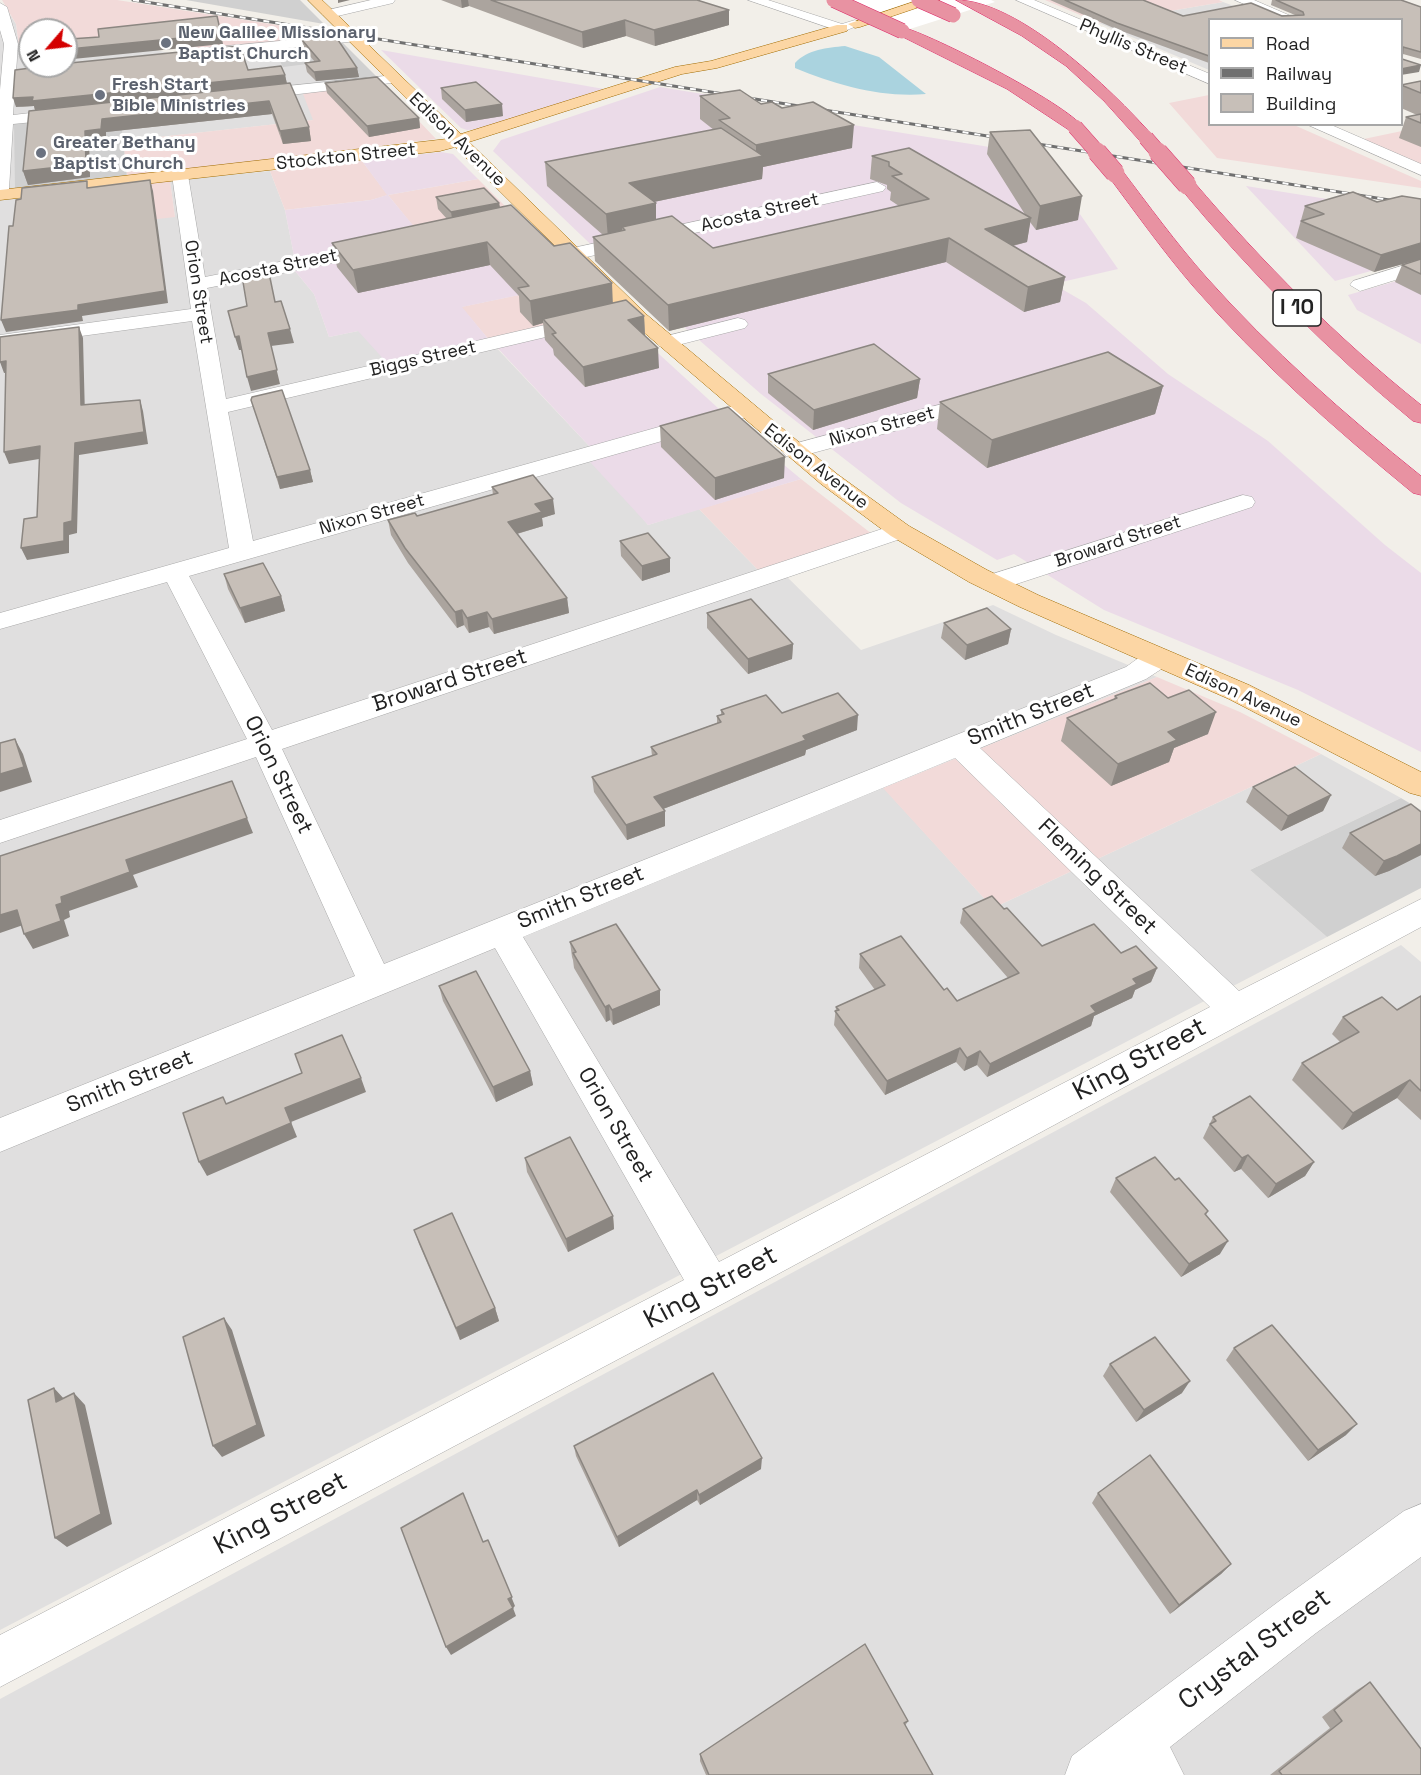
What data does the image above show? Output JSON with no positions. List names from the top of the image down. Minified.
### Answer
{"streets":{"highway":["I 10"],"main road":["Edison Avenue","Stockton Street"],"street":["Phyllis Street","Acosta Street","Orion Street","Biggs Street","Nixon Street","Broward Street","Smith Street","Fleming Street","King Street","Crystal Street"]},"crossings":[["Edison Avenue","Stockton Street"],["Edison Avenue","Acosta Street"],["Edison Avenue","Biggs Street"],["Edison Avenue","Nixon Street"],["Edison Avenue","Broward Street"],["Edison Avenue","Smith Street"],["Stockton Street","Orion Street"],["Acosta Street","Orion Street"],["Orion Street","Biggs Street"],["Orion Street","Nixon Street"],["Orion Street","Broward Street"],["Orion Street","Smith Street"],["Orion Street","King Street"],["Smith Street","Fleming Street"],["Fleming Street","King Street"]],"places":["New Galilee Missionary Baptist Church","Fresh Start Bible Ministries","Greater Bethany Baptist Church"],"legend":["Road","Railway","Building"],"north":"bottom left"}
